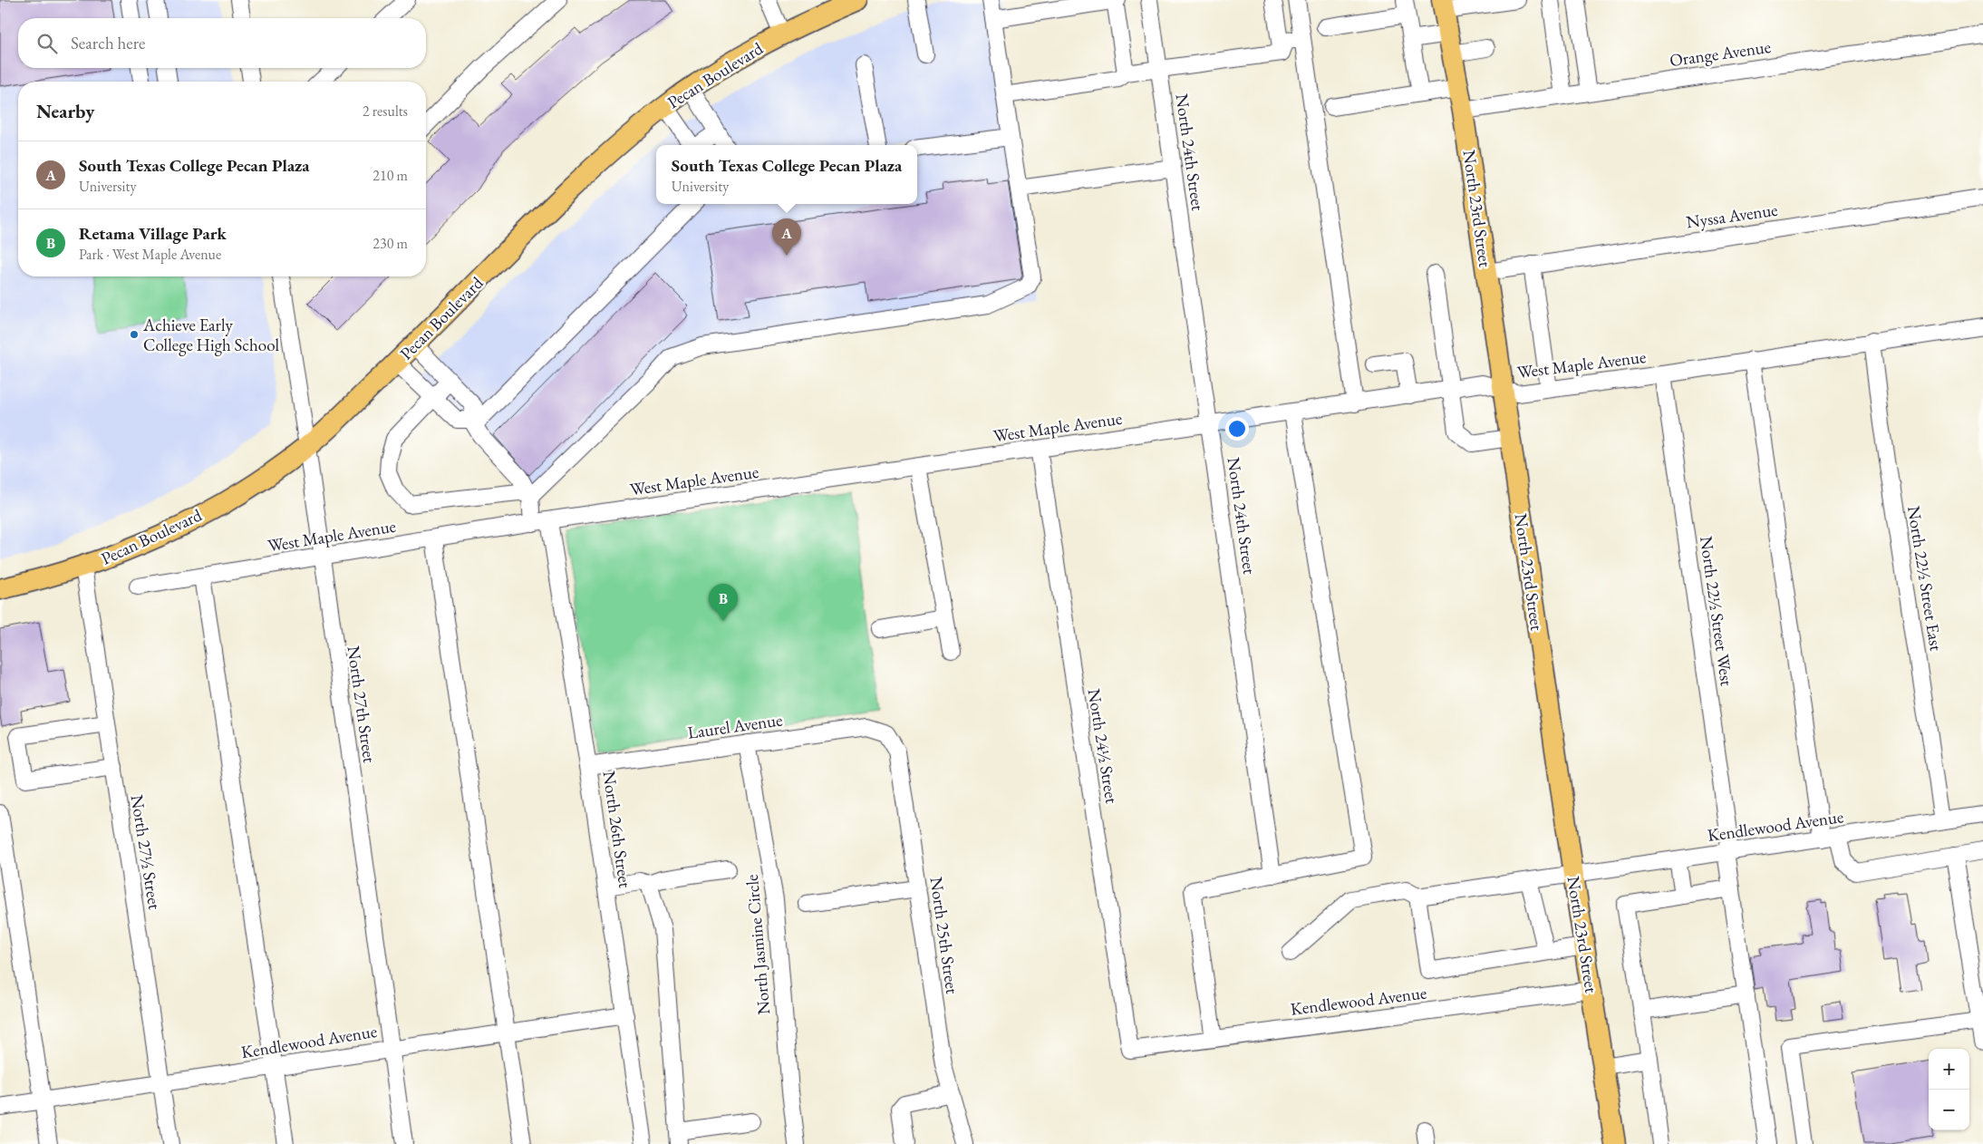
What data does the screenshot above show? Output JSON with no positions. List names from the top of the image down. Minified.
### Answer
{"streets":{"main road":["Pecan Boulevard","North 23rd Street"],"street":["Orange Avenue","North 24th Street","Nyssa Avenue","West Maple Avenue","North 22½ Street East","North 22½ Street West","North 27th Street","Laurel Avenue","North 24½ Street","Kendlewood Avenue","North 26th Street","North 27½ Street","North 25th Street","North Jasmine Circle"]},"crossings":[["Orange Avenue","North 23rd Street"],["Pecan Boulevard","North 27th Street"],["Pecan Boulevard","North 27½ Street"],["North 24th Street","West Maple Avenue"],["North 23rd Street","Nyssa Avenue"],["North 23rd Street","West Maple Avenue"],["North 23rd Street","Kendlewood Avenue"],["West Maple Avenue","North 22½ Street East"],["West Maple Avenue","North 22½ Street West"],["West Maple Avenue","North 27th Street"],["West Maple Avenue","North 24½ Street"],["West Maple Avenue","North 26th Street"],["North 22½ Street East","Kendlewood Avenue"],["North 22½ Street West","Kendlewood Avenue"],["North 27th Street","Kendlewood Avenue"],["Laurel Avenue","North 26th Street"],["Laurel Avenue","North 25th Street"],["Laurel Avenue","North Jasmine Circle"],["North 24½ Street","Kendlewood Avenue"],["Kendlewood Avenue","North 26th Street"],["Kendlewood Avenue","North 27½ Street"]],"places":["Achieve Early College High School"],"page":{"search":"Search here","heading":["Nearby","2 results"],"list":[{"mark":"A","name":"South Texas College Pecan Plaza","note":"University","value":"210 m"},{"mark":"B","name":"Retama Village Park","note":"Park · West Maple Avenue","value":"230 m"}],"popup":["South Texas College Pecan Plaza","University"],"pins":["A","B"],"map_buttons":["+","−"]}}
